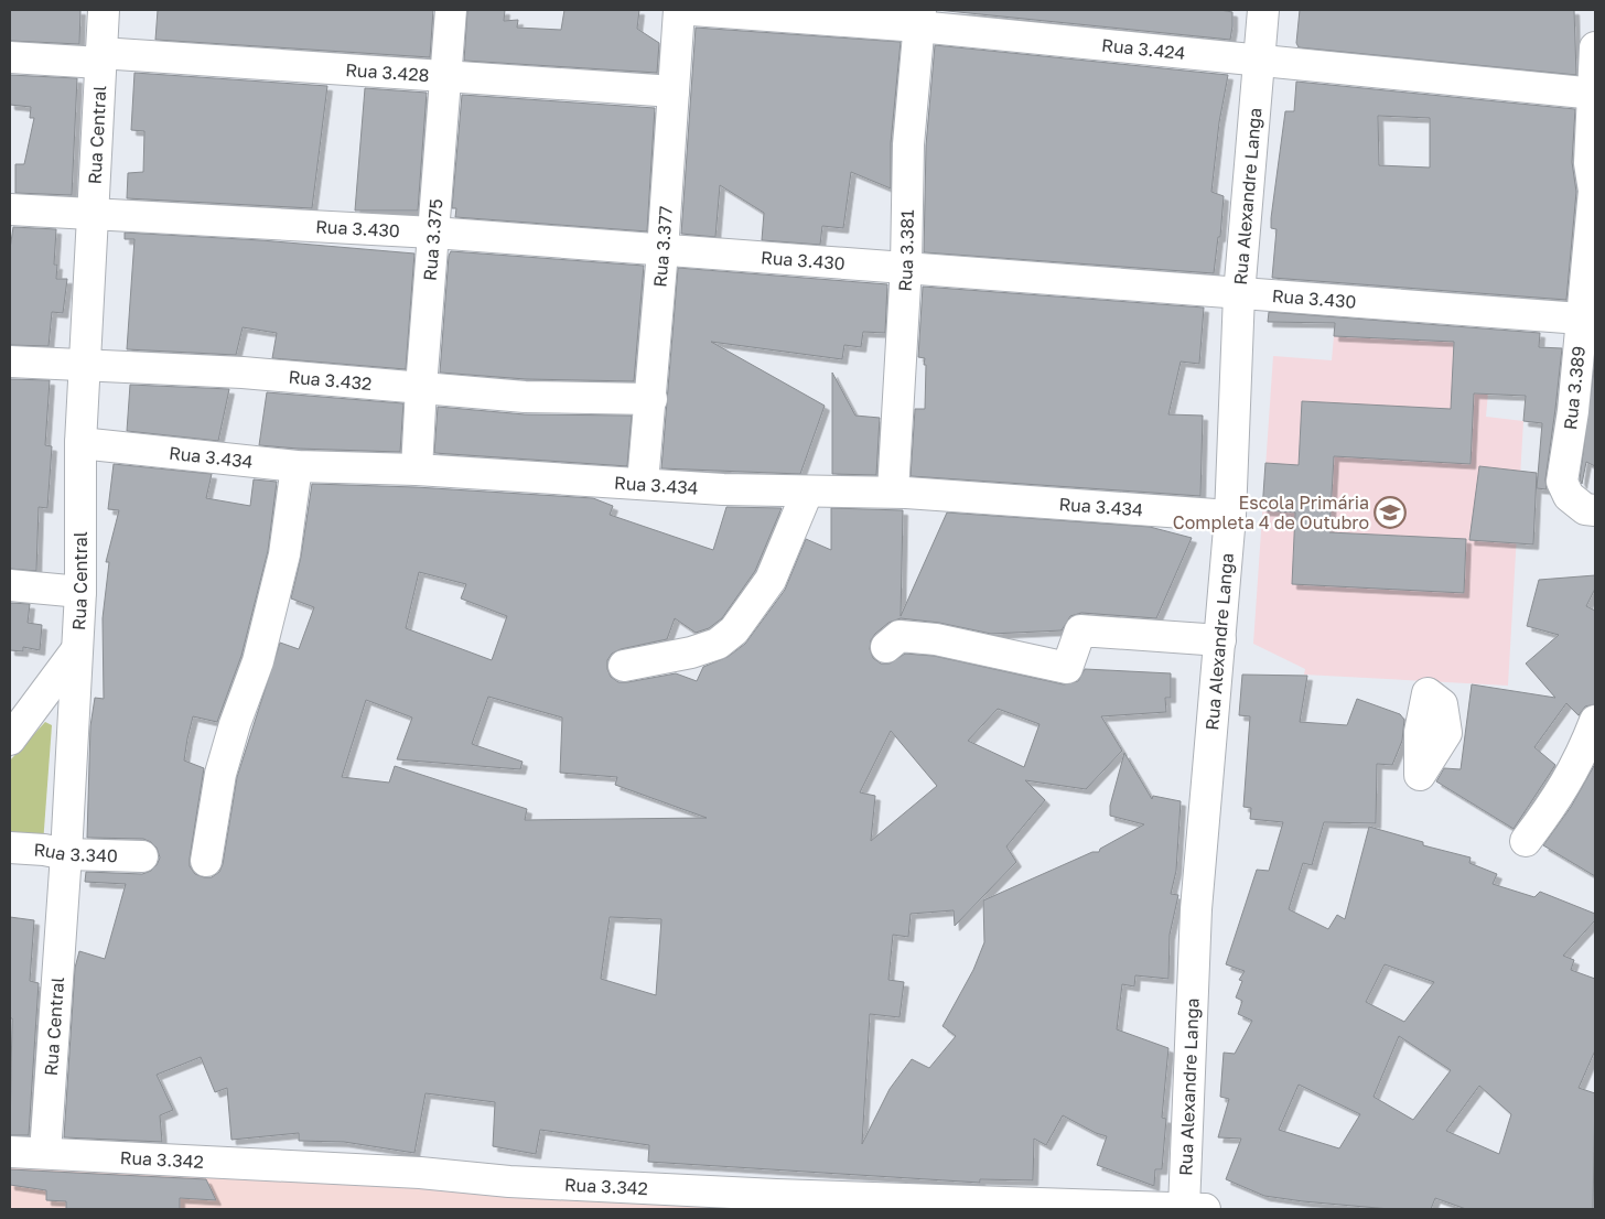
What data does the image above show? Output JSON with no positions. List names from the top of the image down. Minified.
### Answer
{"streets":{"street":["Rua 3.424","Rua 3.428","Rua Central","Rua Alexandre Langa","Rua 3.430","Rua 3.375","Rua 3.377","Rua 3.381","Rua 3.432","Rua 3.389","Rua 3.434","Rua 3.340","Rua 3.342"]},"crossings":[["Rua 3.424","Rua Alexandre Langa"],["Rua 3.424","Rua 3.381"],["Rua 3.424","Rua 3.389"],["Rua 3.428","Rua Central"],["Rua 3.428","Rua 3.375"],["Rua 3.428","Rua 3.377"],["Rua Central","Rua 3.430"],["Rua Central","Rua 3.432"],["Rua Central","Rua 3.434"],["Rua Central","Rua 3.340"],["Rua Central","Rua 3.342"],["Rua Alexandre Langa","Rua 3.430"],["Rua Alexandre Langa","Rua 3.434"],["Rua Alexandre Langa","Rua 3.342"],["Rua 3.430","Rua 3.375"],["Rua 3.430","Rua 3.377"],["Rua 3.430","Rua 3.381"],["Rua 3.430","Rua 3.389"],["Rua 3.375","Rua 3.432"],["Rua 3.375","Rua 3.434"],["Rua 3.377","Rua 3.432"],["Rua 3.377","Rua 3.434"],["Rua 3.381","Rua 3.434"]],"places":{"school or university":["Escola Primária Completa 4 de Outubro"]}}
